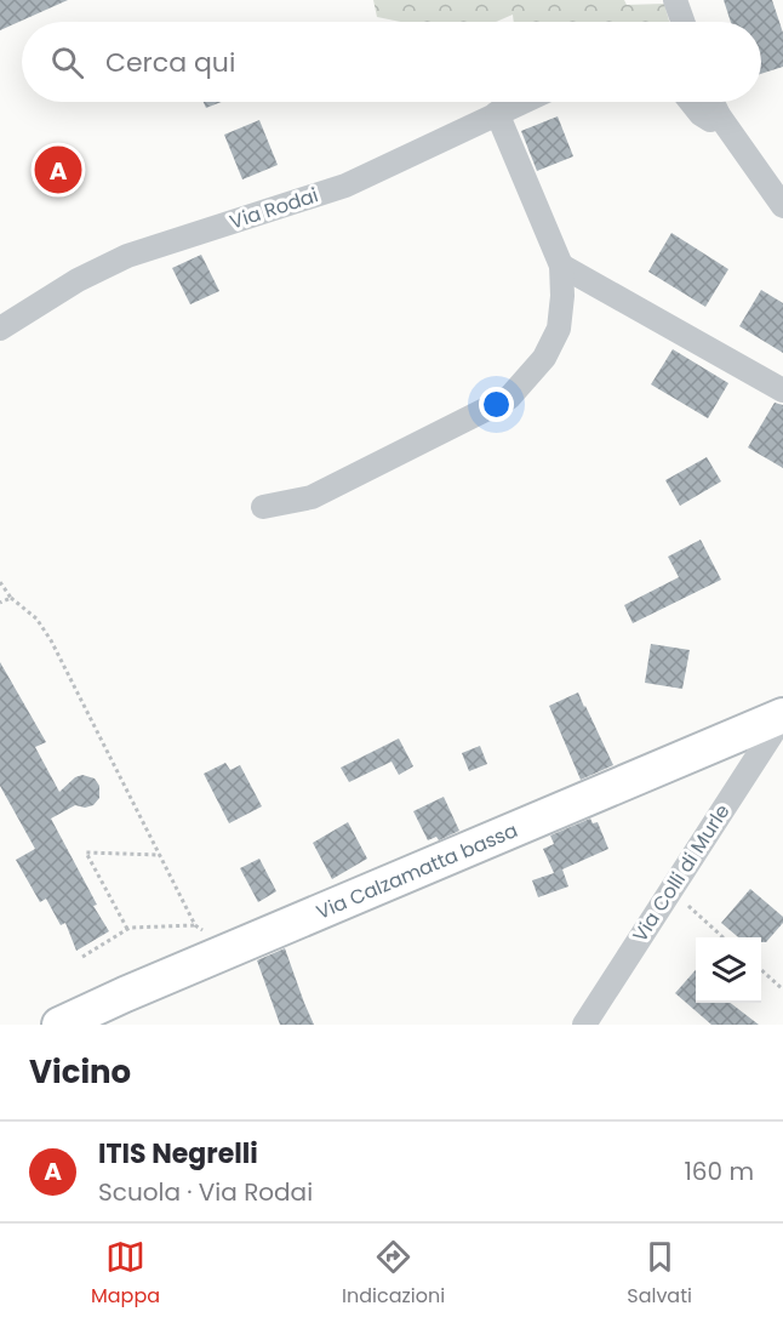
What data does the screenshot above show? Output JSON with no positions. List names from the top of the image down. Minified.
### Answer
{"streets":{"street":["Via Rodai","Via Calzamatta bassa","Via Colli di Murle"]},"crossings":[["Via Calzamatta bassa","Via Colli di Murle"]],"page":{"search":"Cerca qui","pins":"A","heading":"Vicino","list":[{"mark":"A","name":"ITIS Negrelli","note":"Scuola · Via Rodai","value":"160 m"}],"nav":["Mappa","Indicazioni","Salvati"]}}
